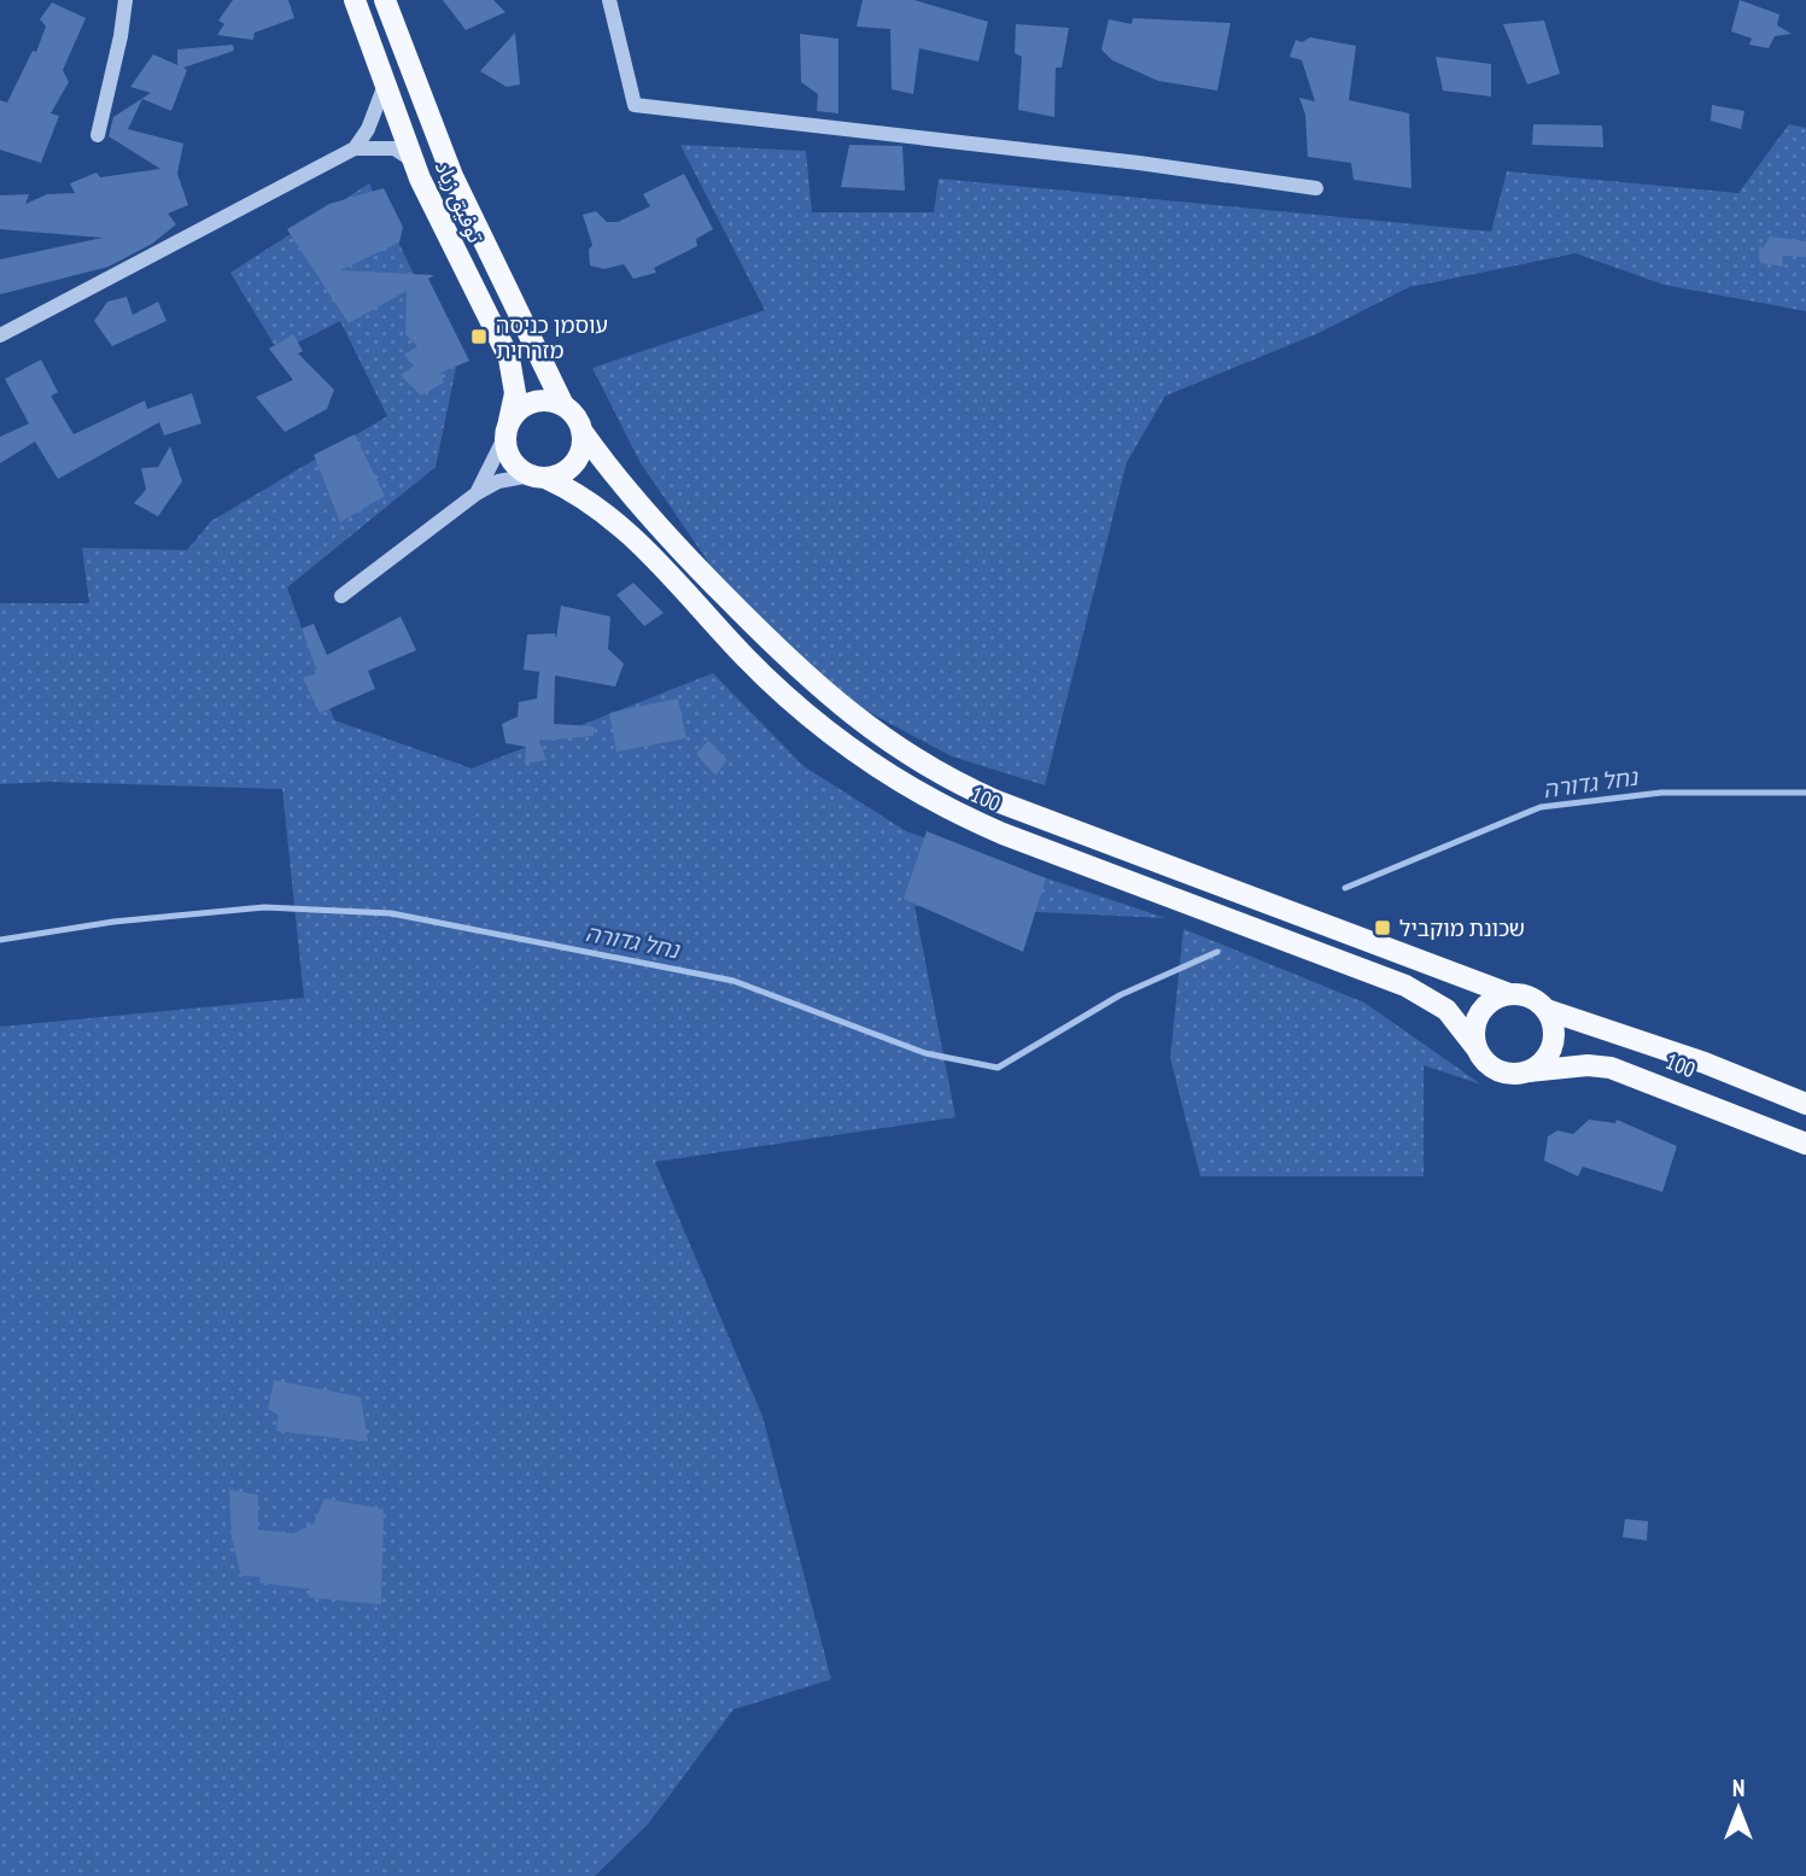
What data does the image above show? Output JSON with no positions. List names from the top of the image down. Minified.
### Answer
{"streets":{"main road":["توفيق زياد","100"]},"crossings":[["توفيق زياد","100"]],"water":["נחל גדורה"],"places":{"transit":["עוסמן כניסה מזרחית","שכונת מוקביל"]},"north":"top"}
